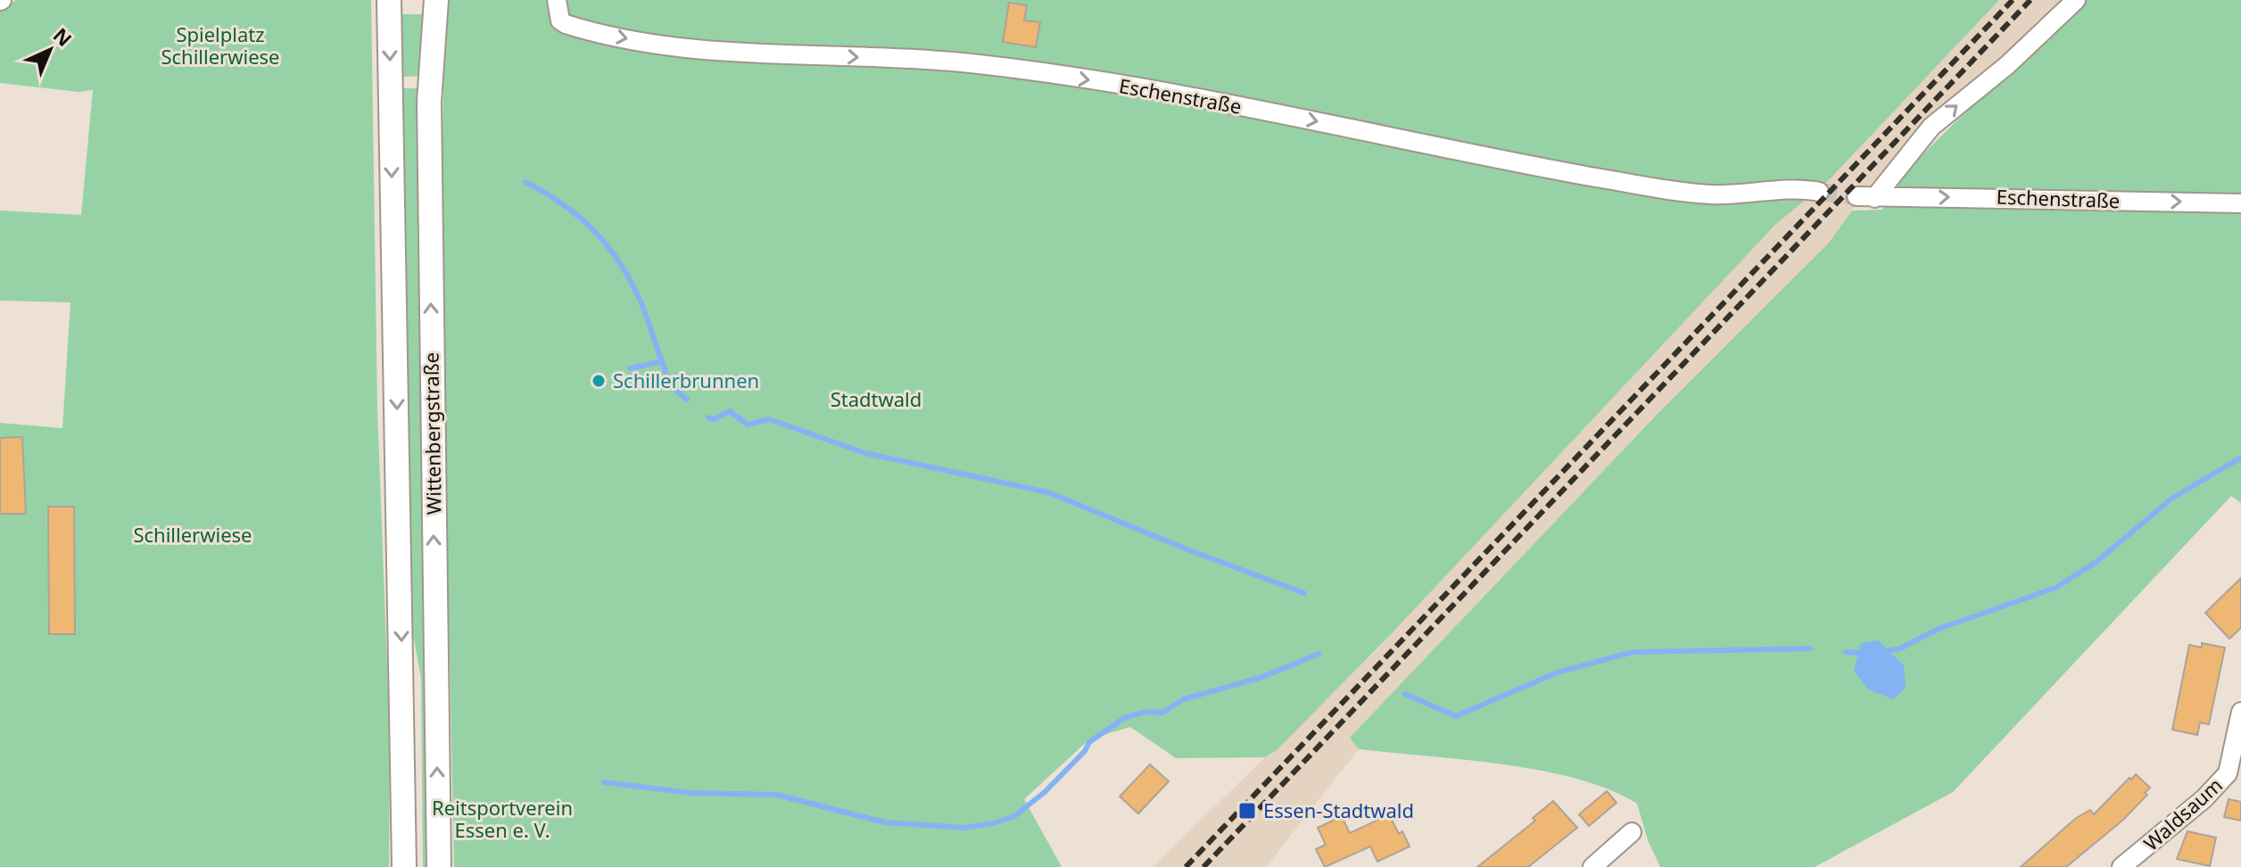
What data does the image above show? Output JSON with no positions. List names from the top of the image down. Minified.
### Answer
{"streets":{"main road":["Wittenbergstraße"],"street":["Eschenstraße","Waldsaum"]},"one_way":["Eschenstraße"],"parks":["Spielplatz Schillerwiese","Stadtwald","Schillerwiese","Reitsportverein Essen e. V."],"places":{"other":["Schillerbrunnen"],"transit":["Essen-Stadtwald"]},"north":"top right"}
